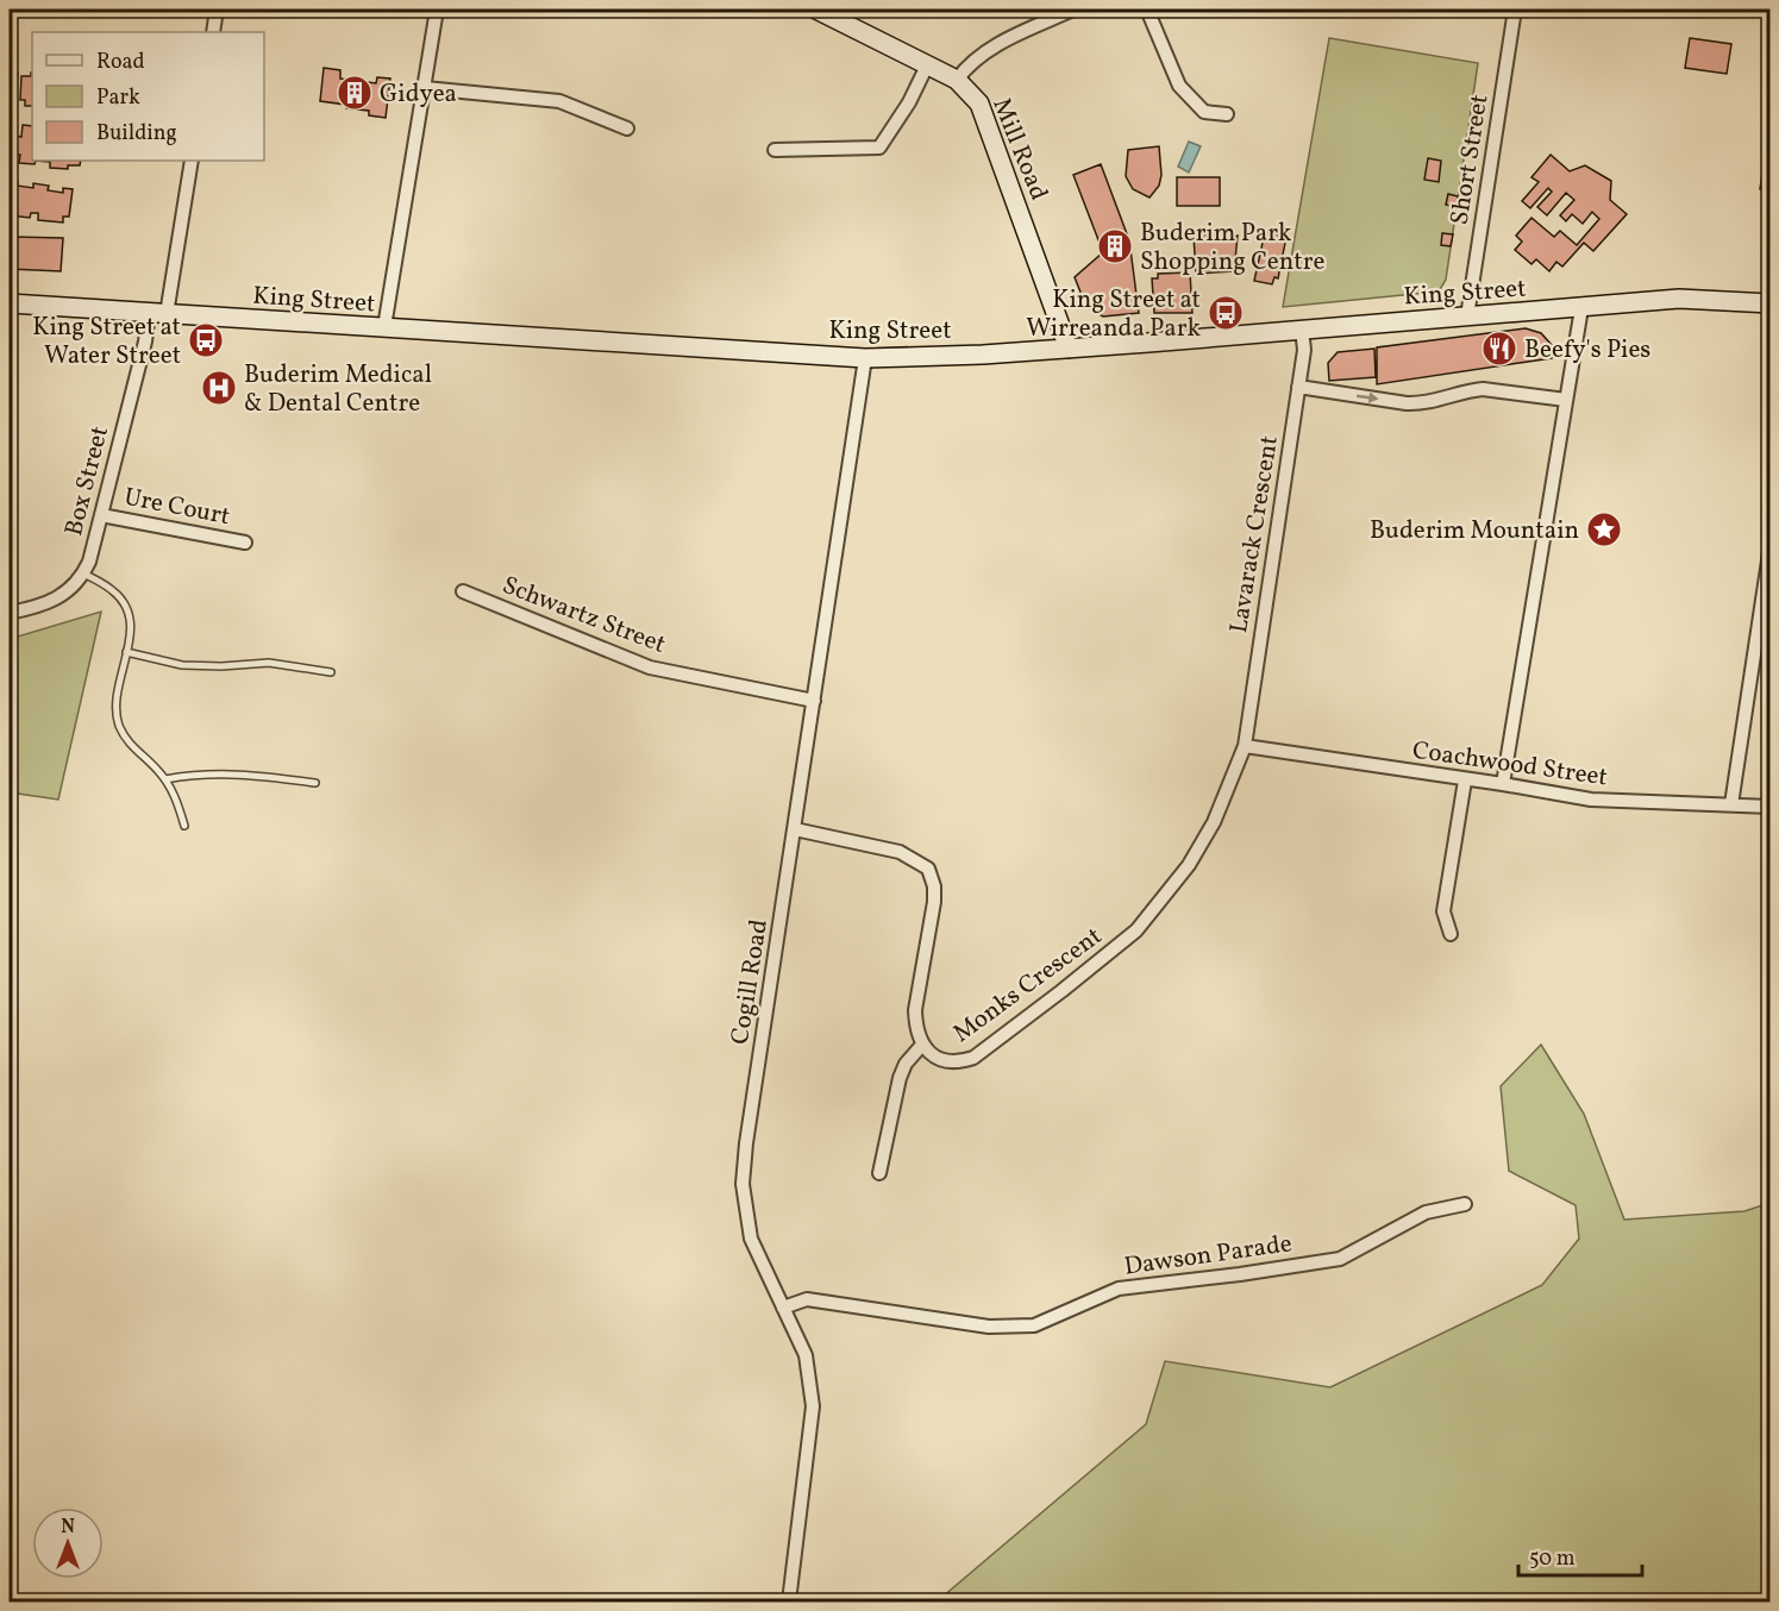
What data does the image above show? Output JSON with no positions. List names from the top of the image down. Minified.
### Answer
{"streets":{"main road":["Mill Road","King Street"],"street":["Short Street","Box Street","Ure Court","Lavarack Crescent","Schwartz Street","Coachwood Street","Cogill Road","Monks Crescent","Dawson Parade"]},"crossings":[["Mill Road","King Street"],["Short Street","King Street"],["King Street","Box Street"],["King Street","Lavarack Crescent"],["King Street","Cogill Road"],["Box Street","Ure Court"],["Lavarack Crescent","Coachwood Street"],["Lavarack Crescent","Monks Crescent"],["Schwartz Street","Cogill Road"],["Coachwood Street","Monks Crescent"],["Cogill Road","Monks Crescent"],["Cogill Road","Dawson Parade"]],"places":{"building":["Gidyea","Buderim Park Shopping Centre"],"bus stop":["King Street at Wirreanda Park","King Street at Water Street"],"restaurant":["Beefy's Pies"],"hospital":["Buderim Medical & Dental Centre"],"place":["Buderim Mountain"]},"legend":["Road","Park","Building"],"scale_bar":"50 m","north":"top"}
